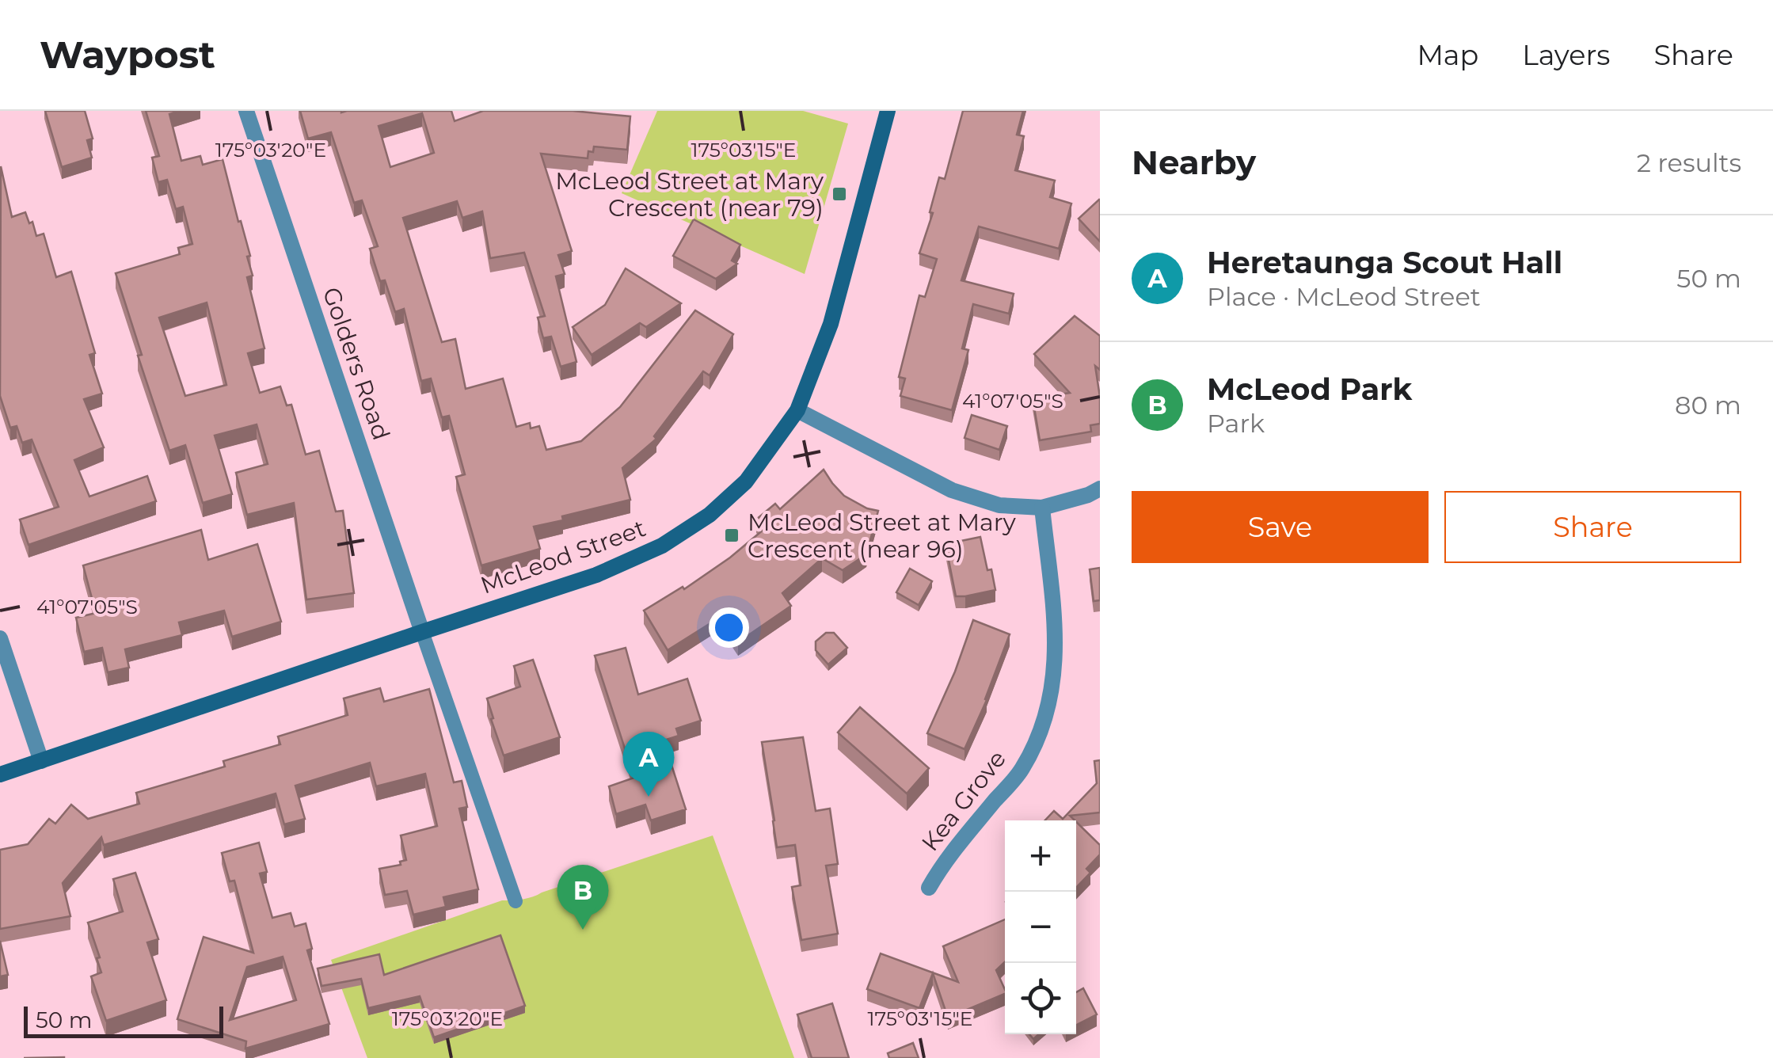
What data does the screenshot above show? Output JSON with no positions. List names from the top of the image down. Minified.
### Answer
{"streets":{"street":["Golders Road","McLeod Street","Kea Grove"]},"crossings":[["Golders Road","McLeod Street"]],"places":{"transit":["McLeod Street at Mary Crescent (near 79)","McLeod Street at Mary Crescent (near 96)"]},"scale_bar":"50 m","page":{"header":"Waypost","nav":["Map","Layers","Share"],"heading":["Nearby","2 results"],"list":[{"mark":"A","name":"Heretaunga Scout Hall","note":"Place · McLeod Street","value":"50 m"},{"mark":"B","name":"McLeod Park","note":"Park","value":"80 m"}],"buttons":["Save","Share"],"pins":["A","B"],"map_buttons":["+","−"],"scale":"50 m"},"coordinates":["175°03'20\"E","175°03'15\"E","41°07'05\"S"]}
